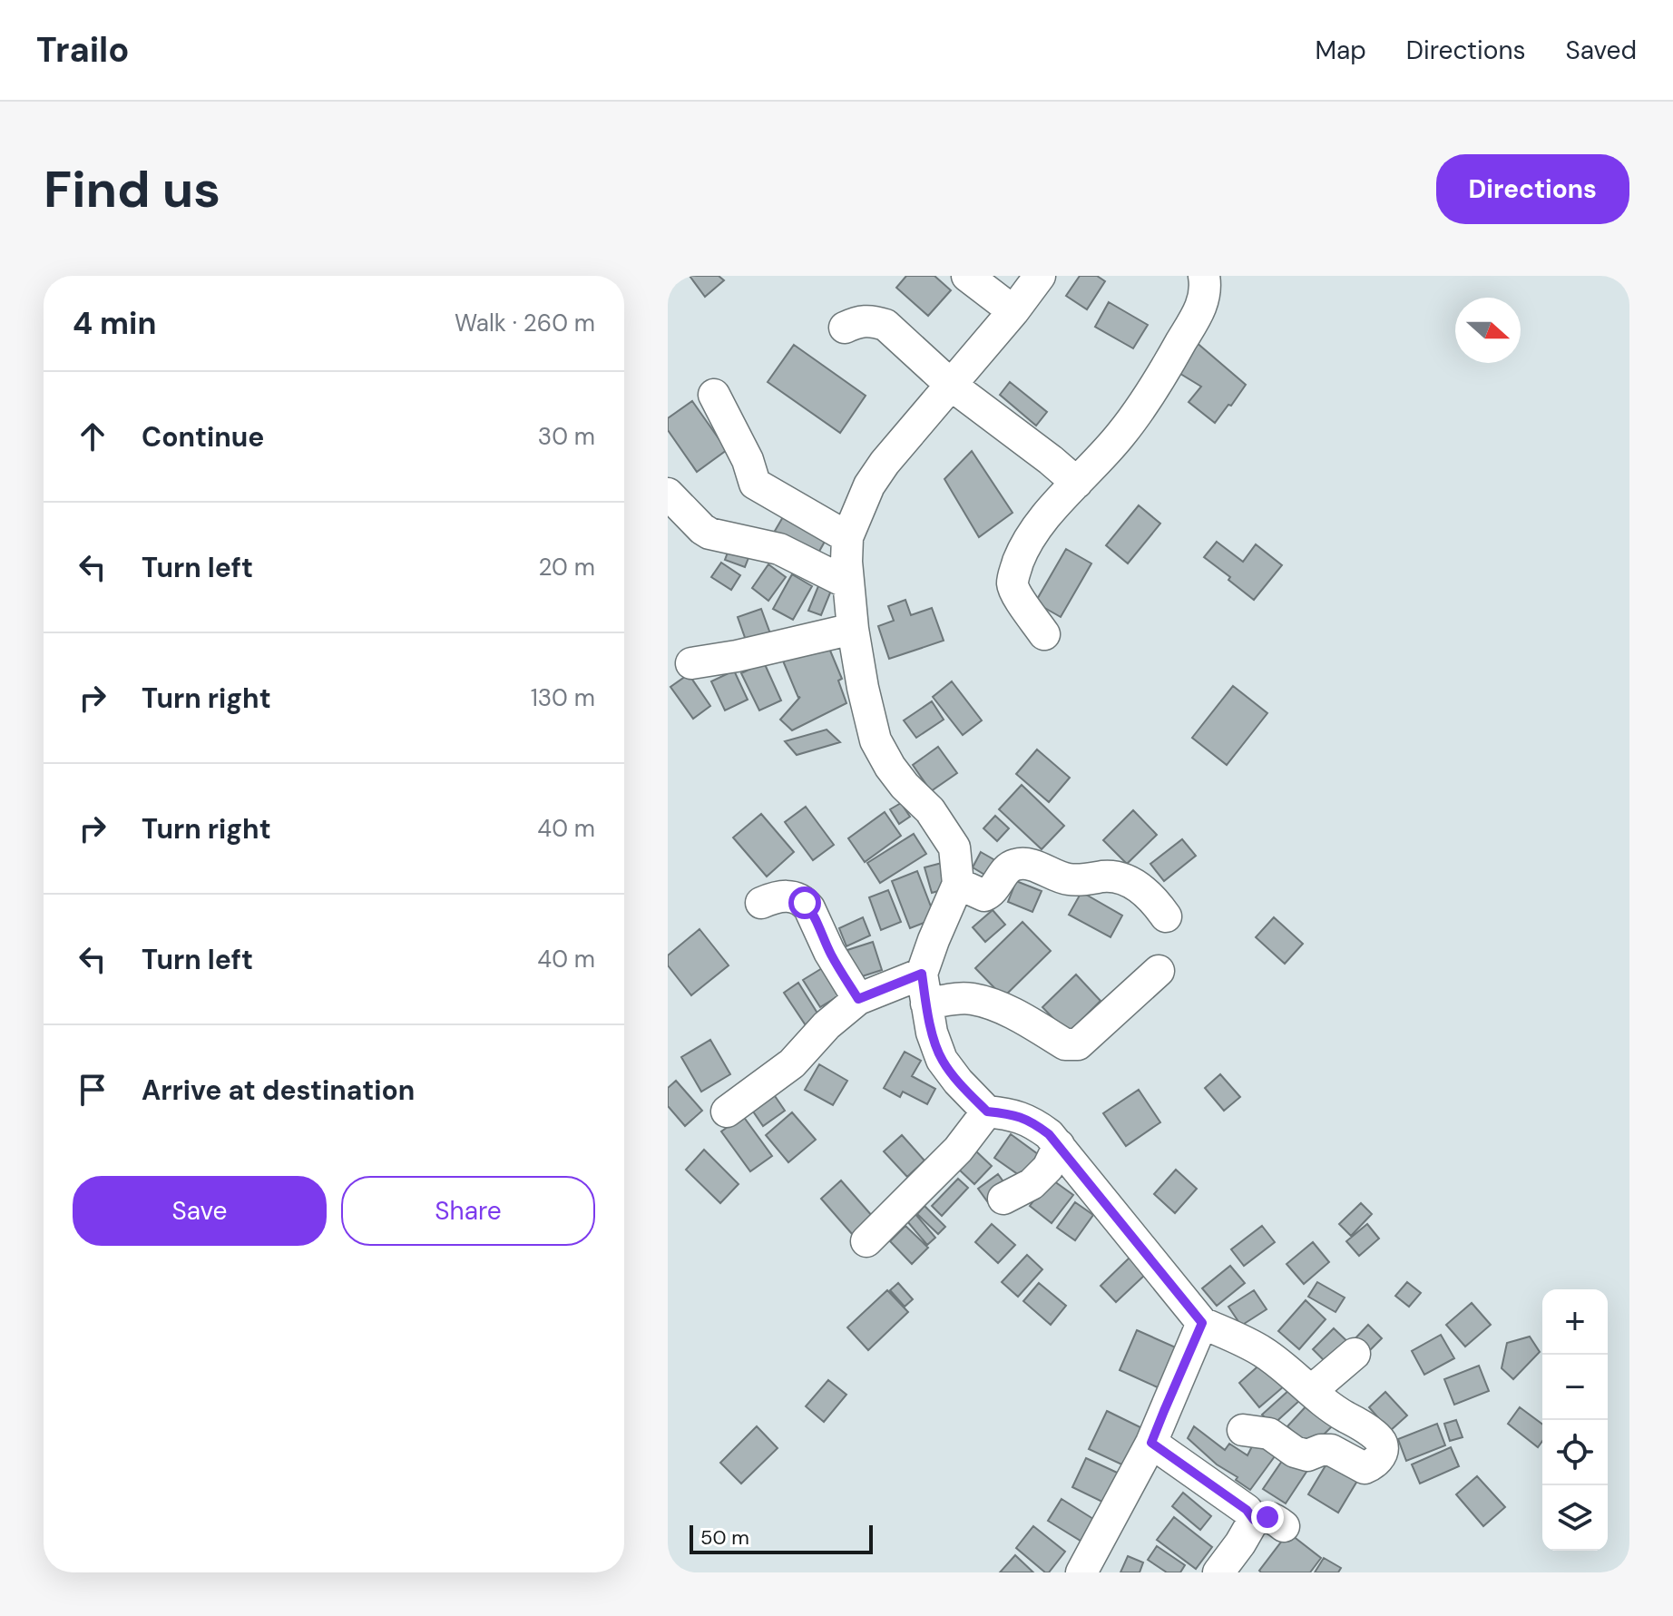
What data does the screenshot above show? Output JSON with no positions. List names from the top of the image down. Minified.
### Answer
{"scale_bar":"50 m","north":"right","page":{"header":"Trailo","nav":["Map","Directions","Saved"],"buttons":["Directions",["Save","Share"]],"title":"Find us","heading":["4 min","Walk · 260 m"],"list":[["Continue","30 m"],["Turn left","20 m"],["Turn right","130 m"],["Turn right","40 m"],["Turn left","40 m"],"Arrive at destination"],"map_buttons":["+","−"],"scale":"50 m"}}
